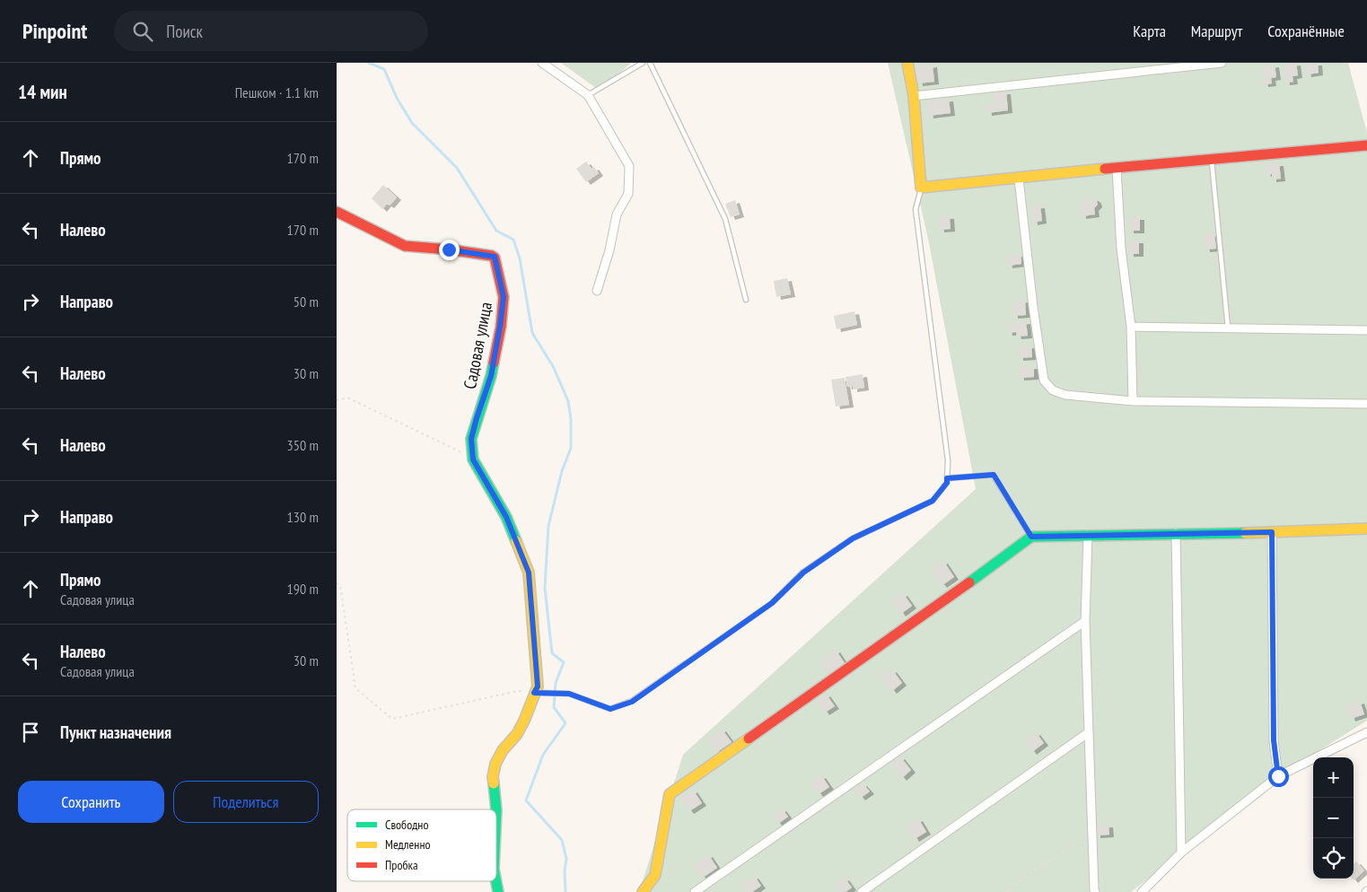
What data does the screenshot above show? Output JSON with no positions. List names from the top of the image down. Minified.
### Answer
{"streets":{"street":["Садовая улица"]},"legend":["Свободно","Медленно","Пробка"],"page":{"header":"Pinpoint","search":"Поиск","nav":["Карта","Маршрут","Сохранённые"],"heading":["14 мин","Пешком · 1.1 km"],"list":[["Прямо","170 m"],["Налево","170 m"],["Направо","50 m"],["Налево","30 m"],["Налево","350 m"],["Направо","130 m"],["Прямо","Садовая улица","190 m"],["Налево","Садовая улица","30 m"],"Пункт назначения"],"map_buttons":["+","−"],"buttons":["Сохранить","Поделиться"]}}
